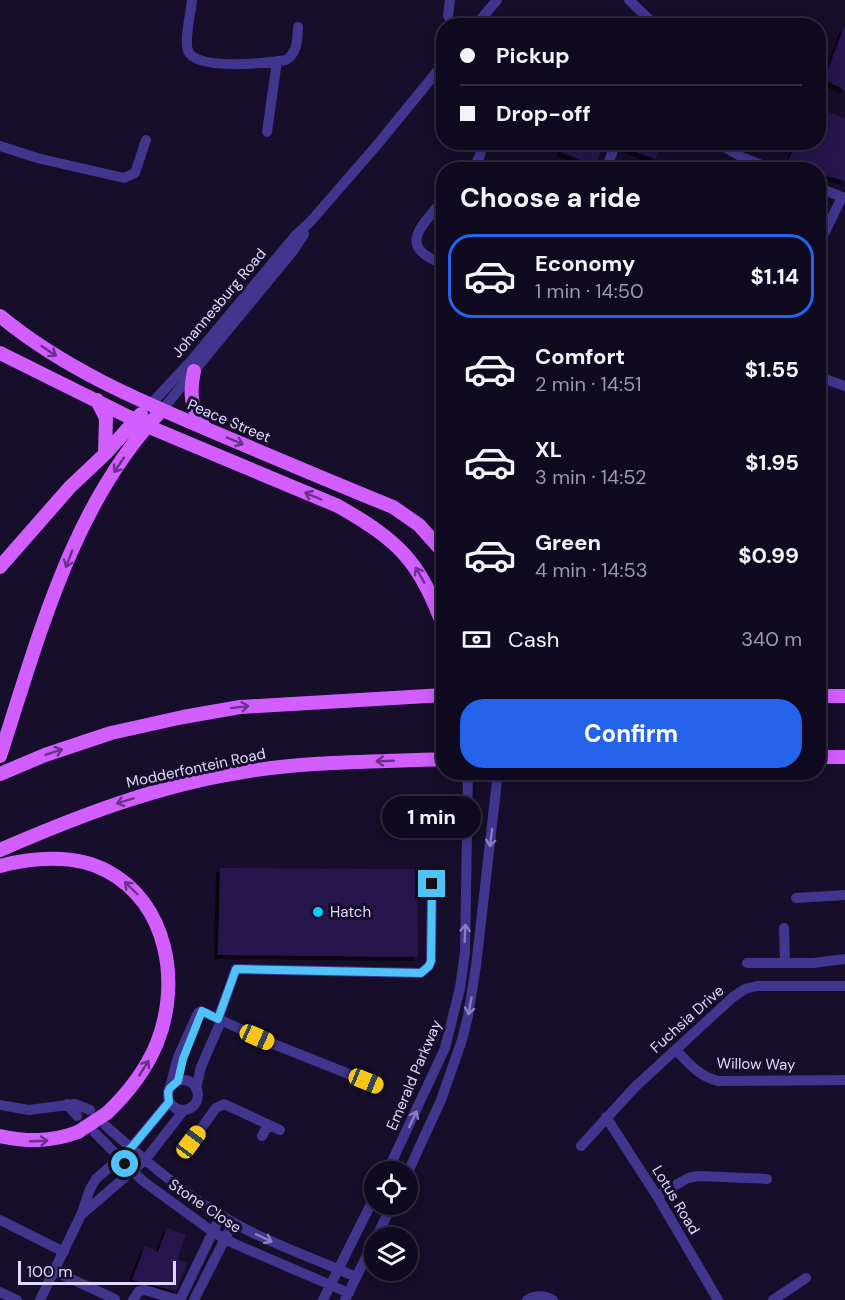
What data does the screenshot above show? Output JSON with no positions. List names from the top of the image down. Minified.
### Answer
{"streets":{"main road":["Peace Street","Modderfontein Road"],"street":["Johannesburg Road","Fuchsia Drive","Willow Way","Emerald Parkway","Lotus Road","Stone Close"]},"crossings":[["Johannesburg Road","Peace Street"],["Fuchsia Drive","Willow Way"],["Fuchsia Drive","Lotus Road"]],"places":["Hatch"],"scale_bar":"100 m","page":{"banner":["Pickup","Drop-off"],"heading":"Choose a ride","list":[{"name":"Economy","note":"1 min · 14:50","value":"$1.14"},{"name":"Comfort","note":"2 min · 14:51","value":"$1.55"},{"name":"XL","note":"3 min · 14:52","value":"$1.95"},{"name":"Green","note":"4 min · 14:53","value":"$0.99"}],"pay":["Cash","340 m"],"buttons":"Confirm","bubble":"1 min","scale":"100 m"}}
